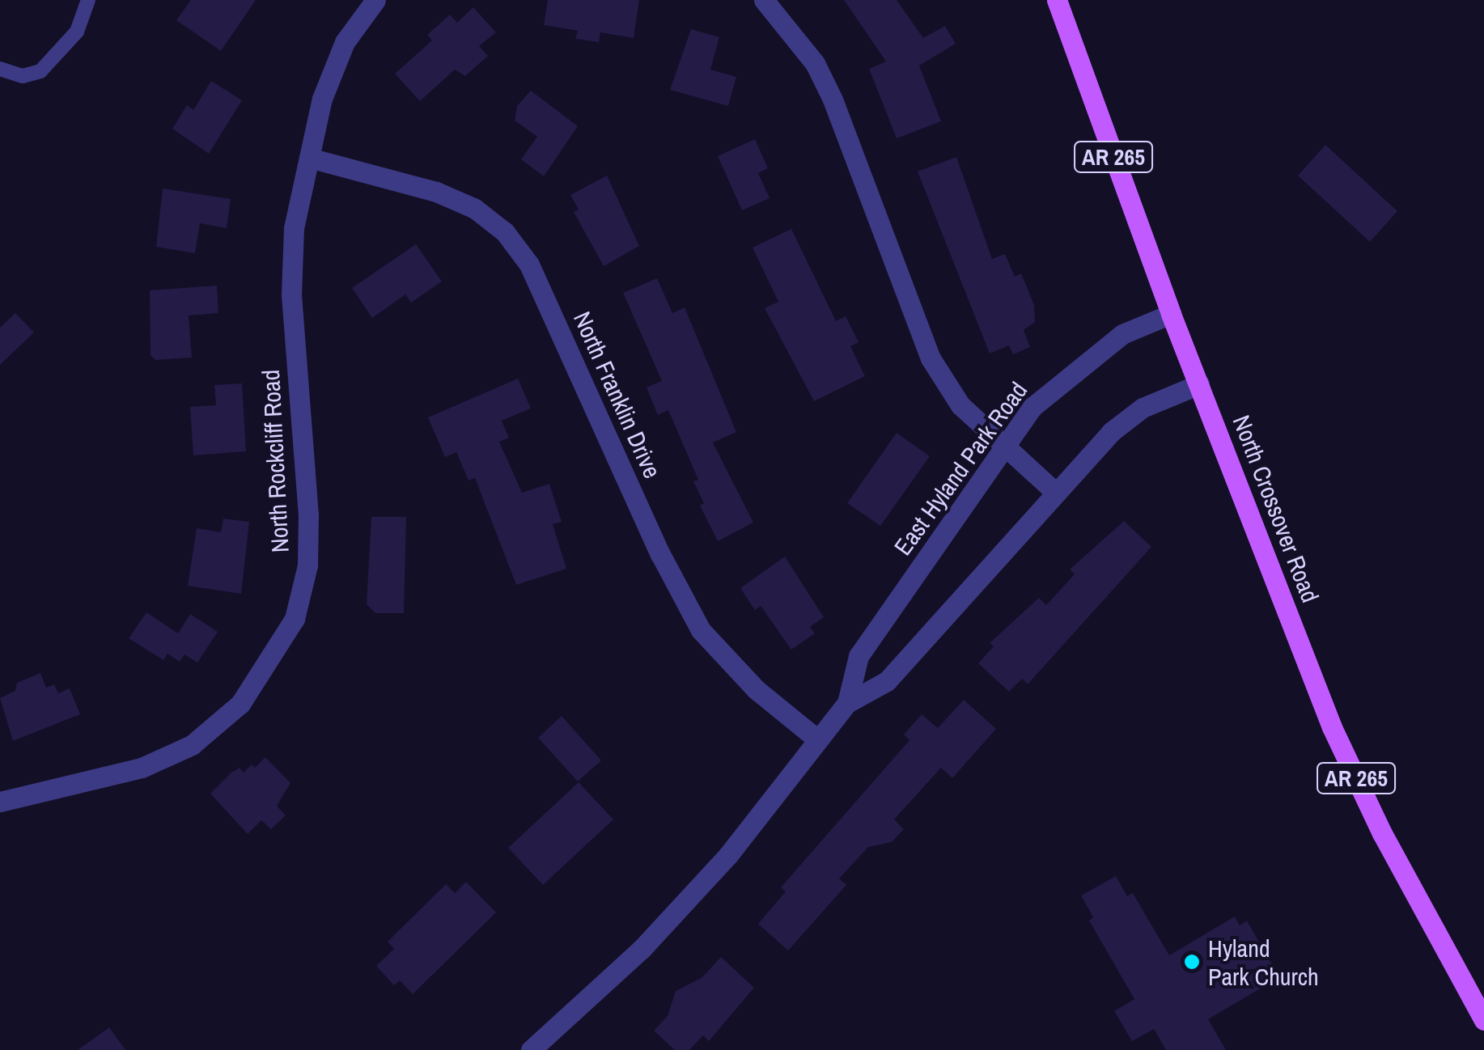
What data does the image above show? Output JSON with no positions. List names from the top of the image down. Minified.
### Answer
{"streets":{"main road":["AR 265","North Crossover Road"],"street":["North Franklin Drive","North Rockcliff Road","East Hyland Park Road"]},"crossings":[["North Franklin Drive","North Rockcliff Road"],["North Franklin Drive","East Hyland Park Road"],["East Hyland Park Road","North Crossover Road"]],"places":["Hyland Park Church"]}
